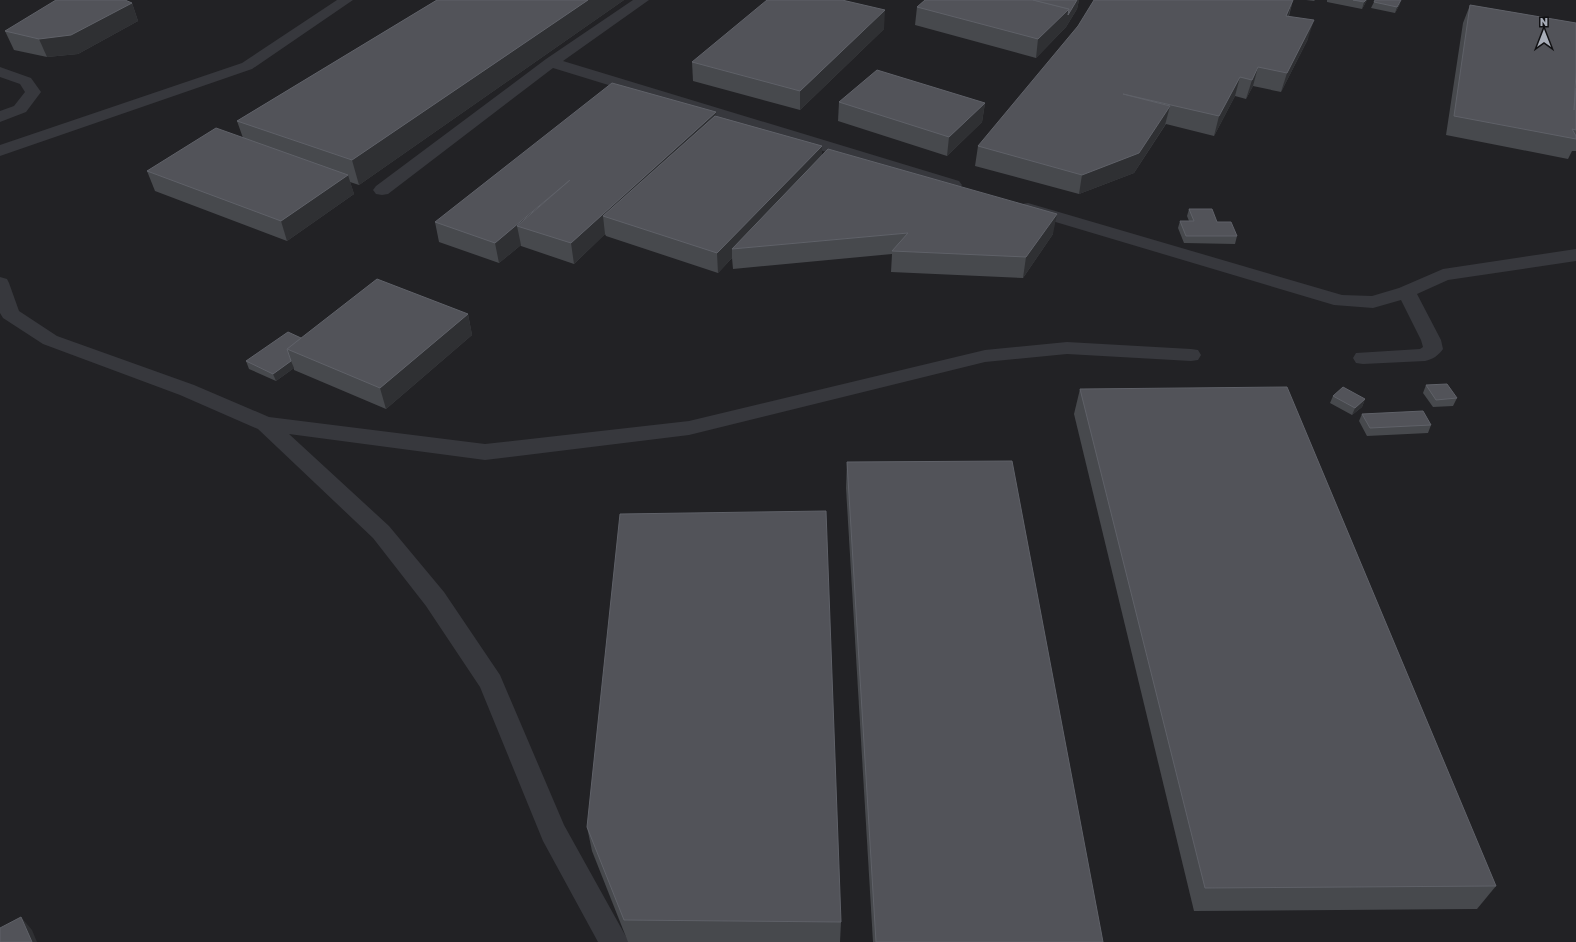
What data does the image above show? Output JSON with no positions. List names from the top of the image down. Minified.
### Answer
{"north":"top"}
